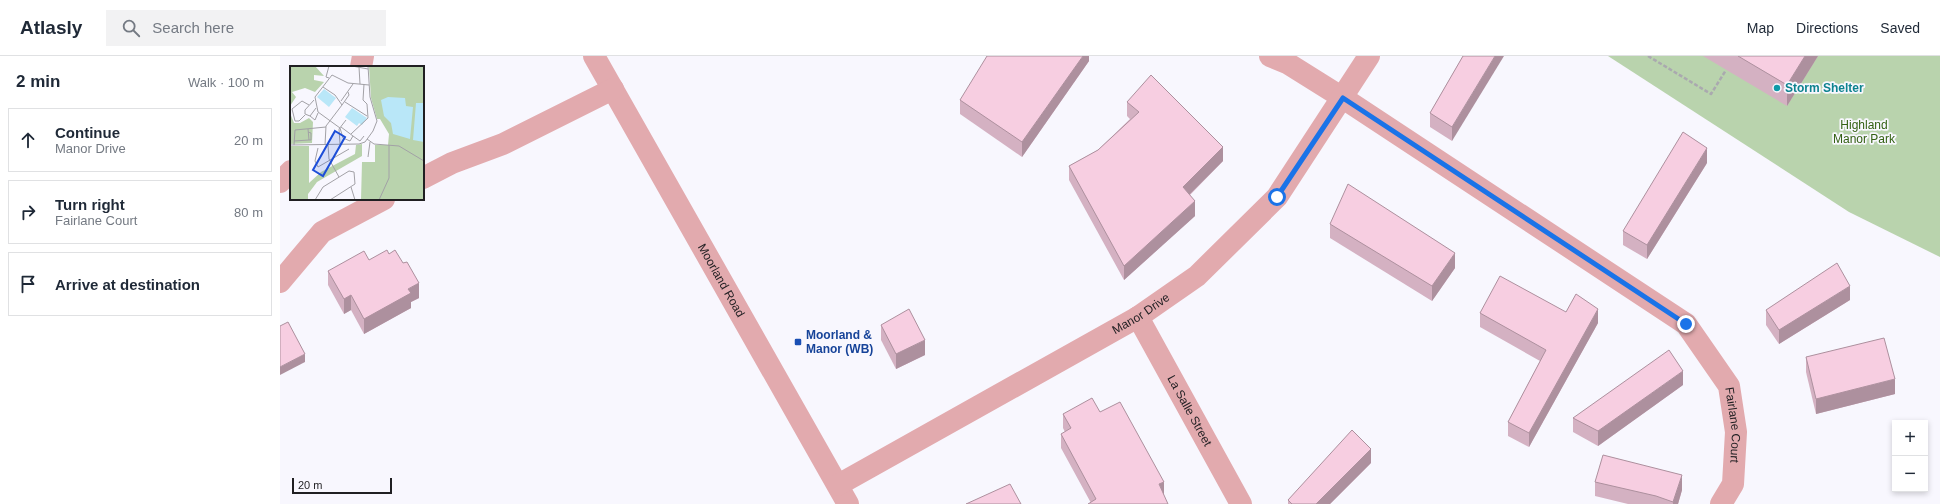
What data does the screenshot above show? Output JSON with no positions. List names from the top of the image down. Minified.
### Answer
{"streets":{"street":["Moorland Road","Manor Drive","La Salle Street","Fairlane Court"]},"crossings":[["Moorland Road","Manor Drive"],["Manor Drive","La Salle Street"],["Manor Drive","Fairlane Court"]],"parks":["Highland Manor Park"],"places":{"other":["Storm Shelter"],"transit":["Moorland & Manor (WB)"]},"scale_bar":"20 m","page":{"header":"Atlasly","search":"Search here","nav":["Map","Directions","Saved"],"heading":["2 min","Walk · 100 m"],"list":[["Continue","Manor Drive","20 m"],["Turn right","Fairlane Court","80 m"],"Arrive at destination"],"map_buttons":["+","−"],"scale":"20 m"}}
